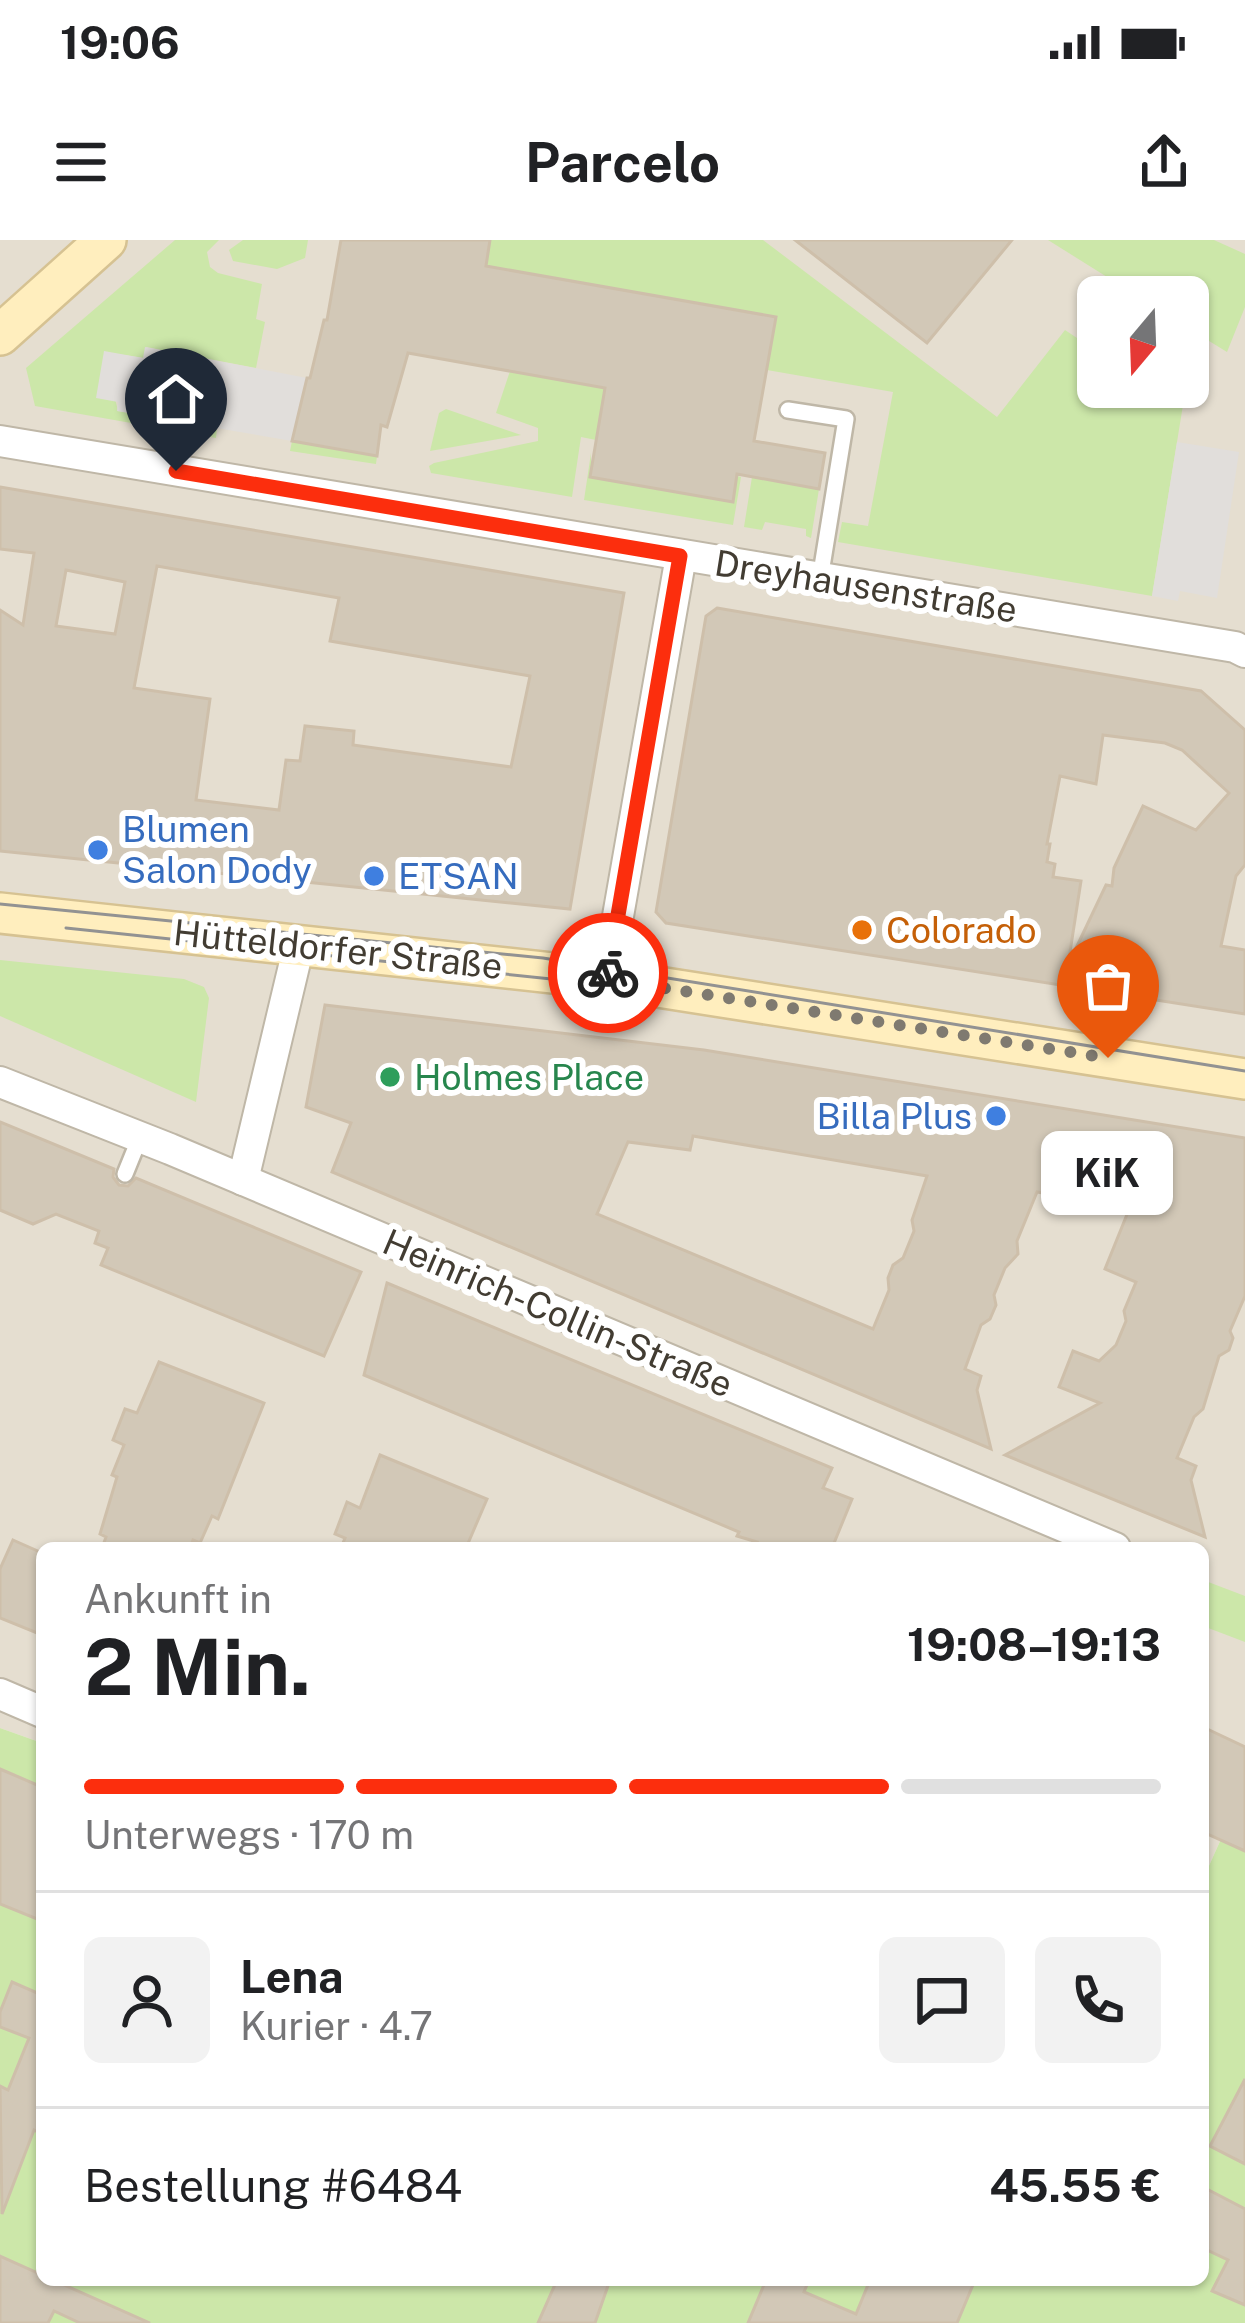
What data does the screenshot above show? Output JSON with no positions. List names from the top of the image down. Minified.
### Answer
{"streets":{"main road":["Hütteldorfer Straße"],"street":["Dreyhausenstraße","Heinrich-Collin-Straße"]},"places":["Blumen Salon Dody","ETSAN","Colorado","KiK","Holmes Place","Billa Plus"],"north":"bottom","page":{"status":"19:06","header":"Parcelo","bubble":"KiK","heading":["2 Min.","Ankunft in","19:08–19:13"],"panel":["Lena","Kurier · 4.7","Bestellung #6484","45.55 €"],"bar":"Unterwegs · 170 m"}}
